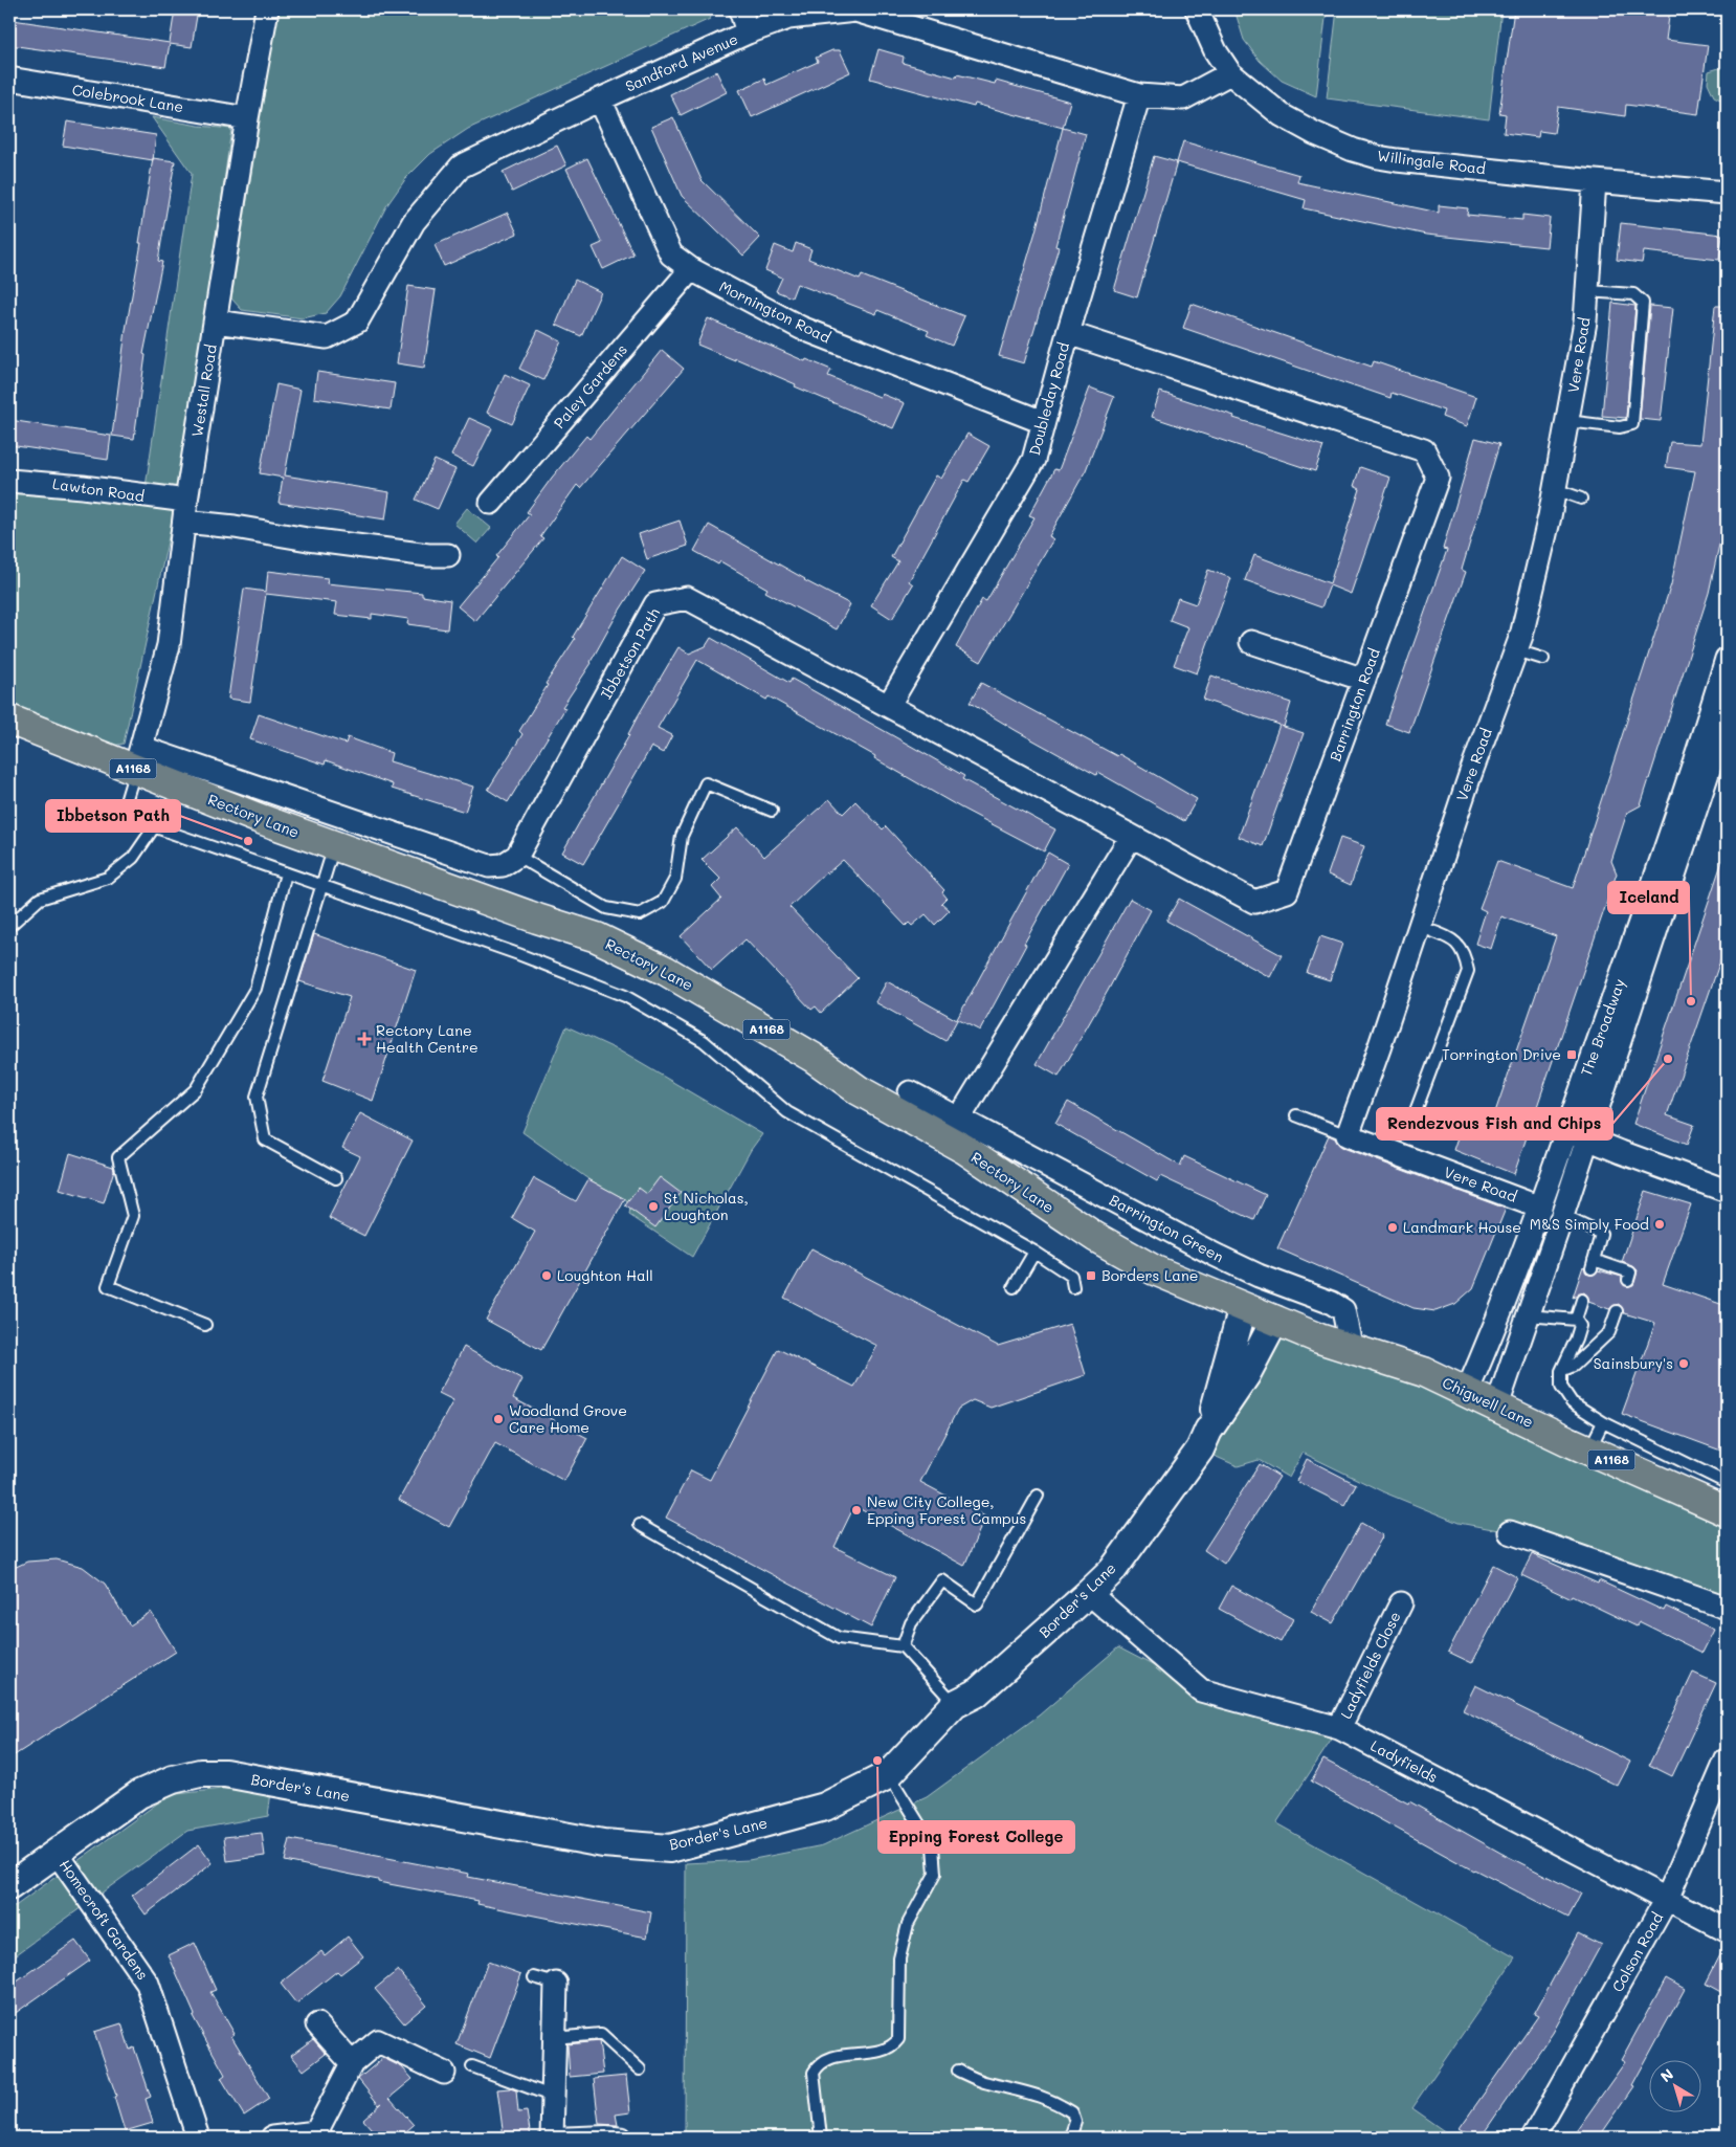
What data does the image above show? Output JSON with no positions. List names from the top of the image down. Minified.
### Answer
{"streets":{"main road":["A1168","Rectory Lane","Chigwell Lane"],"street":["Sandford Avenue","Colebrook Lane","Willingale Road","Mornington Road","Vere Road","Paley Gardens","Westall Road","Doubleday Road","Lawton Road","Ibbetson Path","Barrington Road","The Broadway","Barrington Green","Border's Lane","Ladyfields Close","Ladyfields","Homecroft Gardens","Colson Road"]},"crossings":[["Sandford Avenue","Willingale Road"],["Sandford Avenue","Mornington Road"],["Sandford Avenue","Westall Road"],["Sandford Avenue","Doubleday Road"],["Colebrook Lane","Westall Road"],["Willingale Road","Vere Road"],["Mornington Road","Paley Gardens"],["Mornington Road","Doubleday Road"],["Vere Road","The Broadway"],["Westall Road","Lawton Road"],["Westall Road","Rectory Lane"],["Doubleday Road","Ibbetson Path"],["Doubleday Road","Barrington Road"],["Ibbetson Path","Barrington Road"],["Rectory Lane","Chigwell Lane"],["Rectory Lane","Border's Lane"],["The Broadway","Chigwell Lane"],["Barrington Green","Chigwell Lane"],["Chigwell Lane","Border's Lane"],["Border's Lane","Ladyfields"],["Border's Lane","Homecroft Gardens"],["Ladyfields Close","Ladyfields"],["Ladyfields","Colson Road"]],"places":{"other":["Ibbetson Path","Iceland","Rendezvous Fish and Chips","St Nicholas, Loughton","M&S Simply Food","Landmark House","Loughton Hall","Sainsbury's","Woodland Grove Care Home","New City College, Epping Forest Campus","Epping Forest College"],"health":["Rectory Lane Health Centre"],"transit":["Torrington Drive","Borders Lane"]},"north":"top left"}
